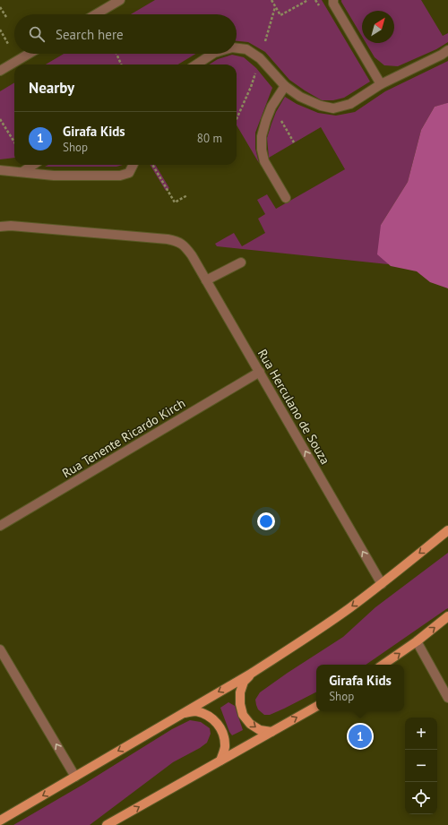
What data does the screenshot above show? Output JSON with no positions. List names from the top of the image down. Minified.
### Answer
{"streets":{"street":["Rua Herculano de Souza","Rua Tenente Ricardo Kirch"]},"crossings":[["Rua Herculano de Souza","Rua Tenente Ricardo Kirch"]],"one_way":["Rua Herculano de Souza"],"north":"top right","page":{"search":"Search here","heading":"Nearby","list":[{"mark":"1","name":"Girafa Kids","note":"Shop","value":"80 m"}],"popup":["Girafa Kids","Shop"],"map_buttons":["+","−"],"pins":"1"}}
